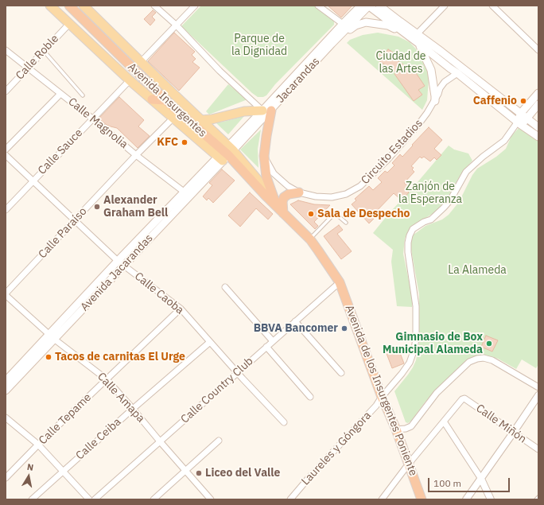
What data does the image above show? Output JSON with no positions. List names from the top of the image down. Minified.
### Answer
{"streets":{"highway":["Avenida Insurgentes","Avenida de los Insurgentes Poniente"],"main road":["Jacarandas","Avenida Jacarandas"],"street":["Calle Roble","Calle Magnolia","Calle Sauce","Circuito Estadios","Calle Paraíso","Calle Caoba","Calle Country Club","Calle Amapa","Calle Tepame","Calle Miñón","Calle Ceiba","Laureles y Góngora"]},"crossings":[["Calle Roble","Calle Magnolia"],["Jacarandas","Avenida Insurgentes"],["Jacarandas","Avenida Jacarandas"],["Avenida Insurgentes","Avenida Jacarandas"],["Avenida Insurgentes","Calle Country Club"],["Avenida Insurgentes","Avenida de los Insurgentes Poniente"],["Calle Magnolia","Calle Sauce"],["Calle Magnolia","Calle Paraíso"],["Calle Magnolia","Avenida Jacarandas"],["Calle Sauce","Calle Caoba"],["Calle Paraíso","Calle Caoba"],["Calle Paraíso","Calle Amapa"],["Avenida Jacarandas","Calle Caoba"],["Avenida Jacarandas","Calle Amapa"],["Calle Caoba","Calle Country Club"],["Calle Caoba","Calle Tepame"],["Calle Caoba","Calle Ceiba"],["Calle Country Club","Avenida de los Insurgentes Poniente"],["Calle Country Club","Calle Amapa"],["Avenida de los Insurgentes Poniente","Laureles y Góngora"],["Calle Amapa","Calle Tepame"],["Calle Amapa","Calle Ceiba"]],"parks":["Parque de la Dignidad","Ciudad de las Artes","Zanjón de la Esperanza","La Alameda"],"places":["Caffenio","KFC","Alexander Graham Bell","Sala de Despecho","BBVA Bancomer","Gimnasio de Box Municipal Alameda","Tacos de carnitas El Urge","Liceo del Valle"],"scale_bar":"100 m","north":"top"}
